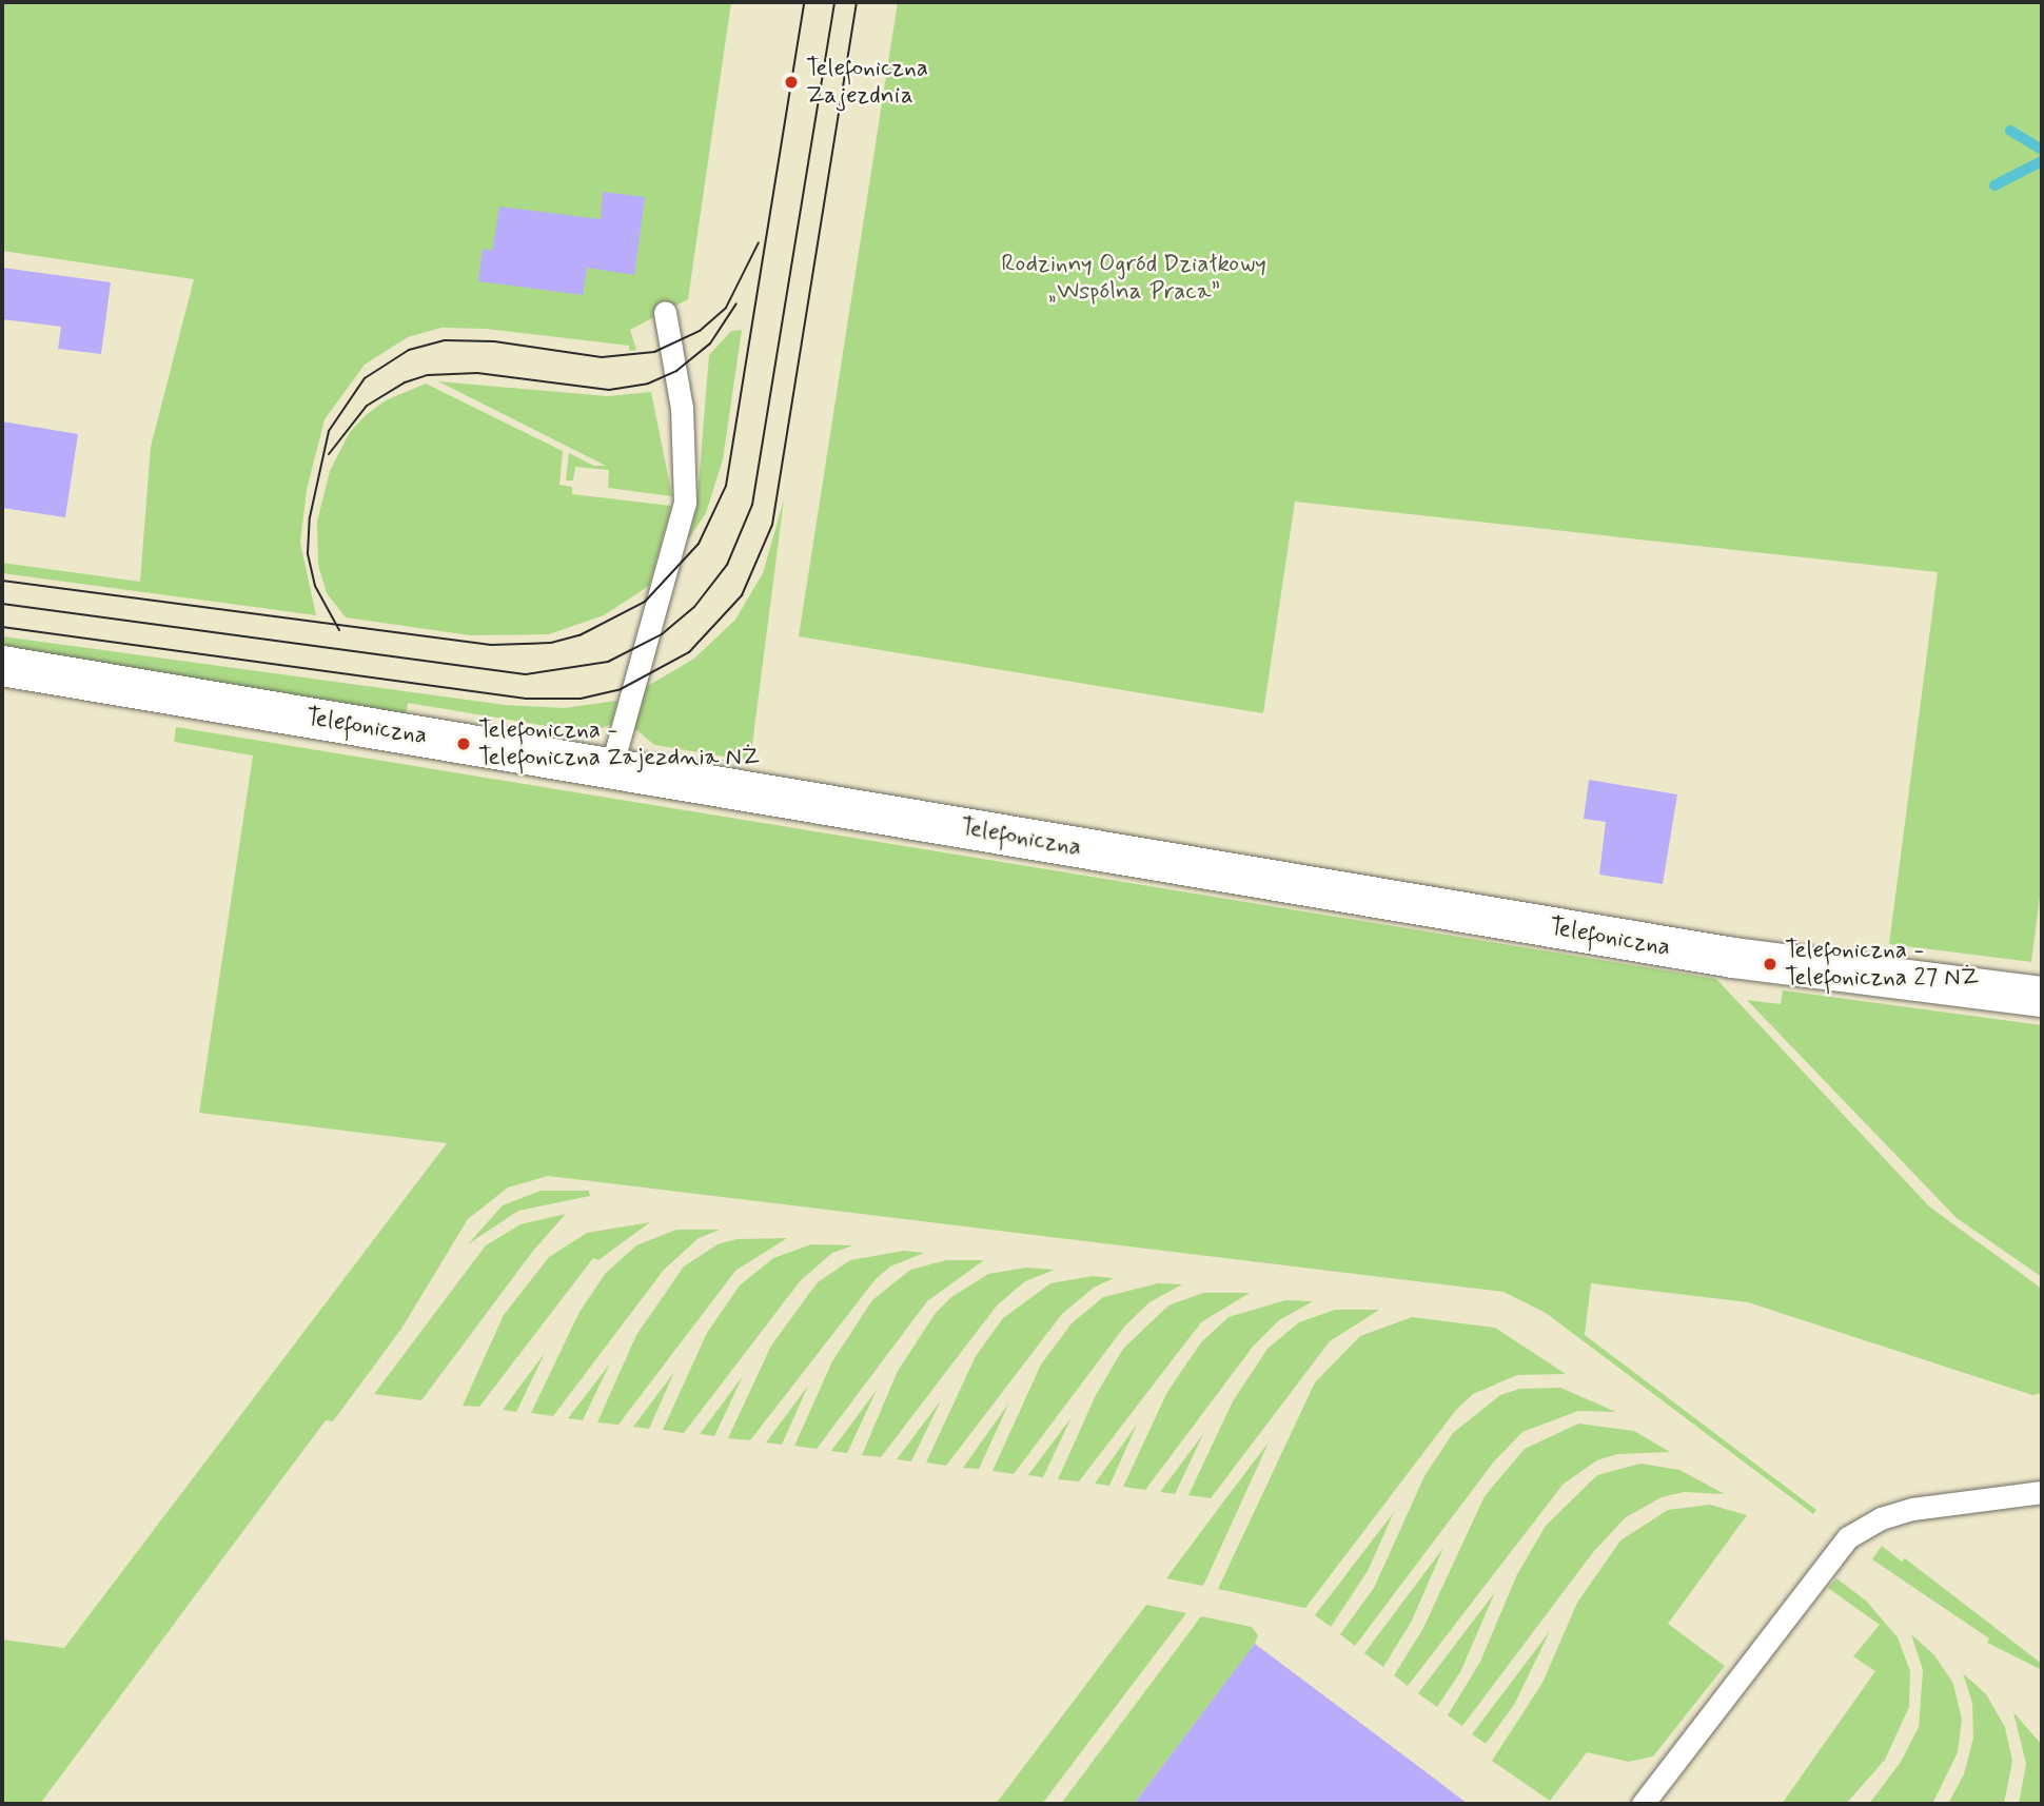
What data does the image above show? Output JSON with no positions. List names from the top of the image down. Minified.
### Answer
{"streets":{"street":["Telefoniczna"]},"parks":["Rodzinny Ogród Działkowy „Wspólna Praca”"],"places":["Telefoniczna Zajezdnia","Telefoniczna - Telefoniczna Zajezdnia NŻ","Telefoniczna - Telefoniczna 27 NŻ"]}
